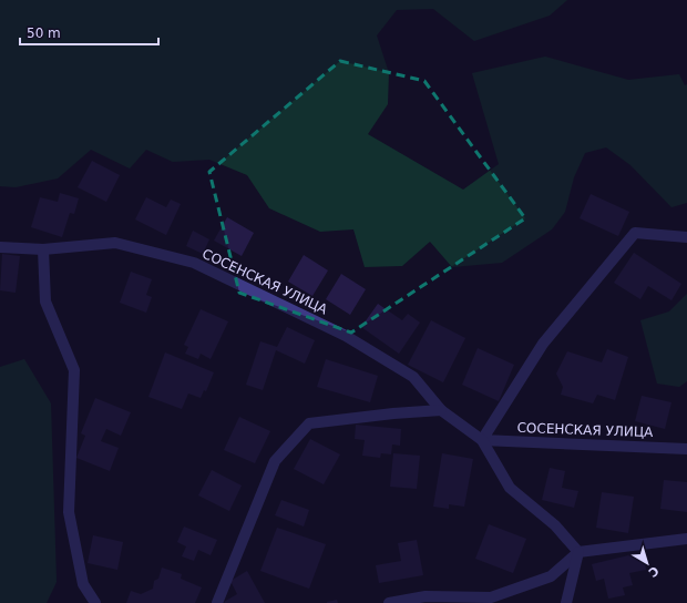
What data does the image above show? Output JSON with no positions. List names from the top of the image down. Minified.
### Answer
{"streets":{"street":["СОСЕНСКАЯ УЛИЦА"]},"scale_bar":"50 m","north":"bottom right"}
